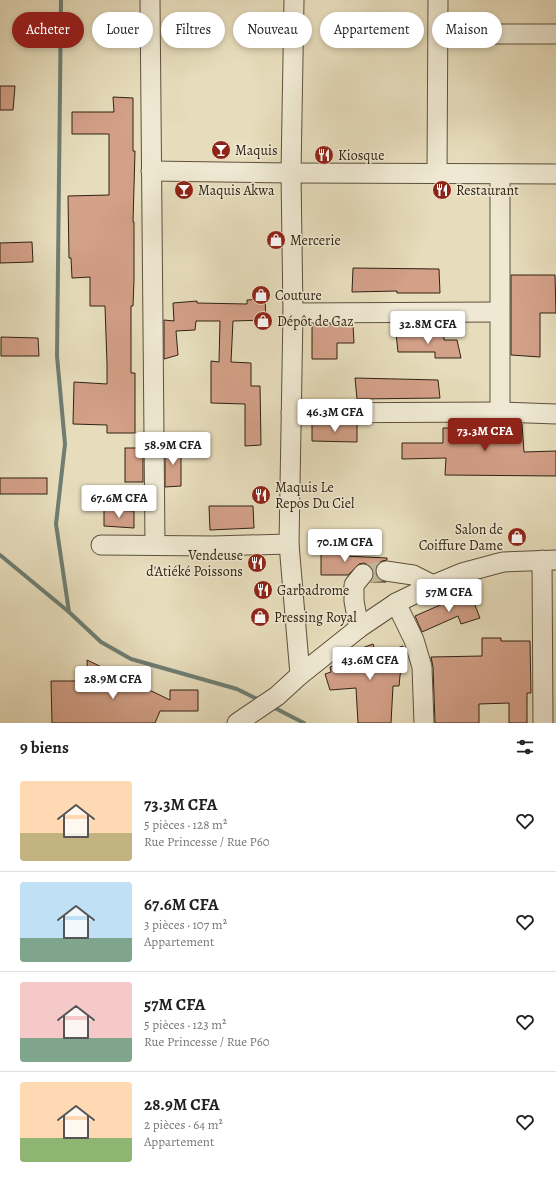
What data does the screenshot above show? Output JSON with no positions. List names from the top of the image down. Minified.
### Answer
{"places":{"bar":["Maquis","Maquis Akwa"],"restaurant":["Kiosque","Restaurant","Maquis Le Repos Du Ciel","Vendeuse d'Atiéké Poissons","Garbadrome"],"shop":["Mercerie","Couture","Dépôt de Gaz","Salon de Coiffure Dame","Pressing Royal"]},"page":{"chip":["Acheter","Louer","Filtres","Nouveau","Appartement","Maison"],"price":["32.8M CFA","46.3M CFA","73.3M CFA","58.9M CFA","67.6M CFA","70.1M CFA","57M CFA","43.6M CFA","28.9M CFA"],"heading":"9 biens","list":[{"name":"73.3M CFA","note":"5 pièces · 128 m² · Rue Princesse / Rue P60"},{"name":"67.6M CFA","note":"3 pièces · 107 m² · Appartement"},{"name":"57M CFA","note":"5 pièces · 123 m² · Rue Princesse / Rue P60"},{"name":"28.9M CFA","note":"2 pièces · 64 m² · Appartement"}]}}
